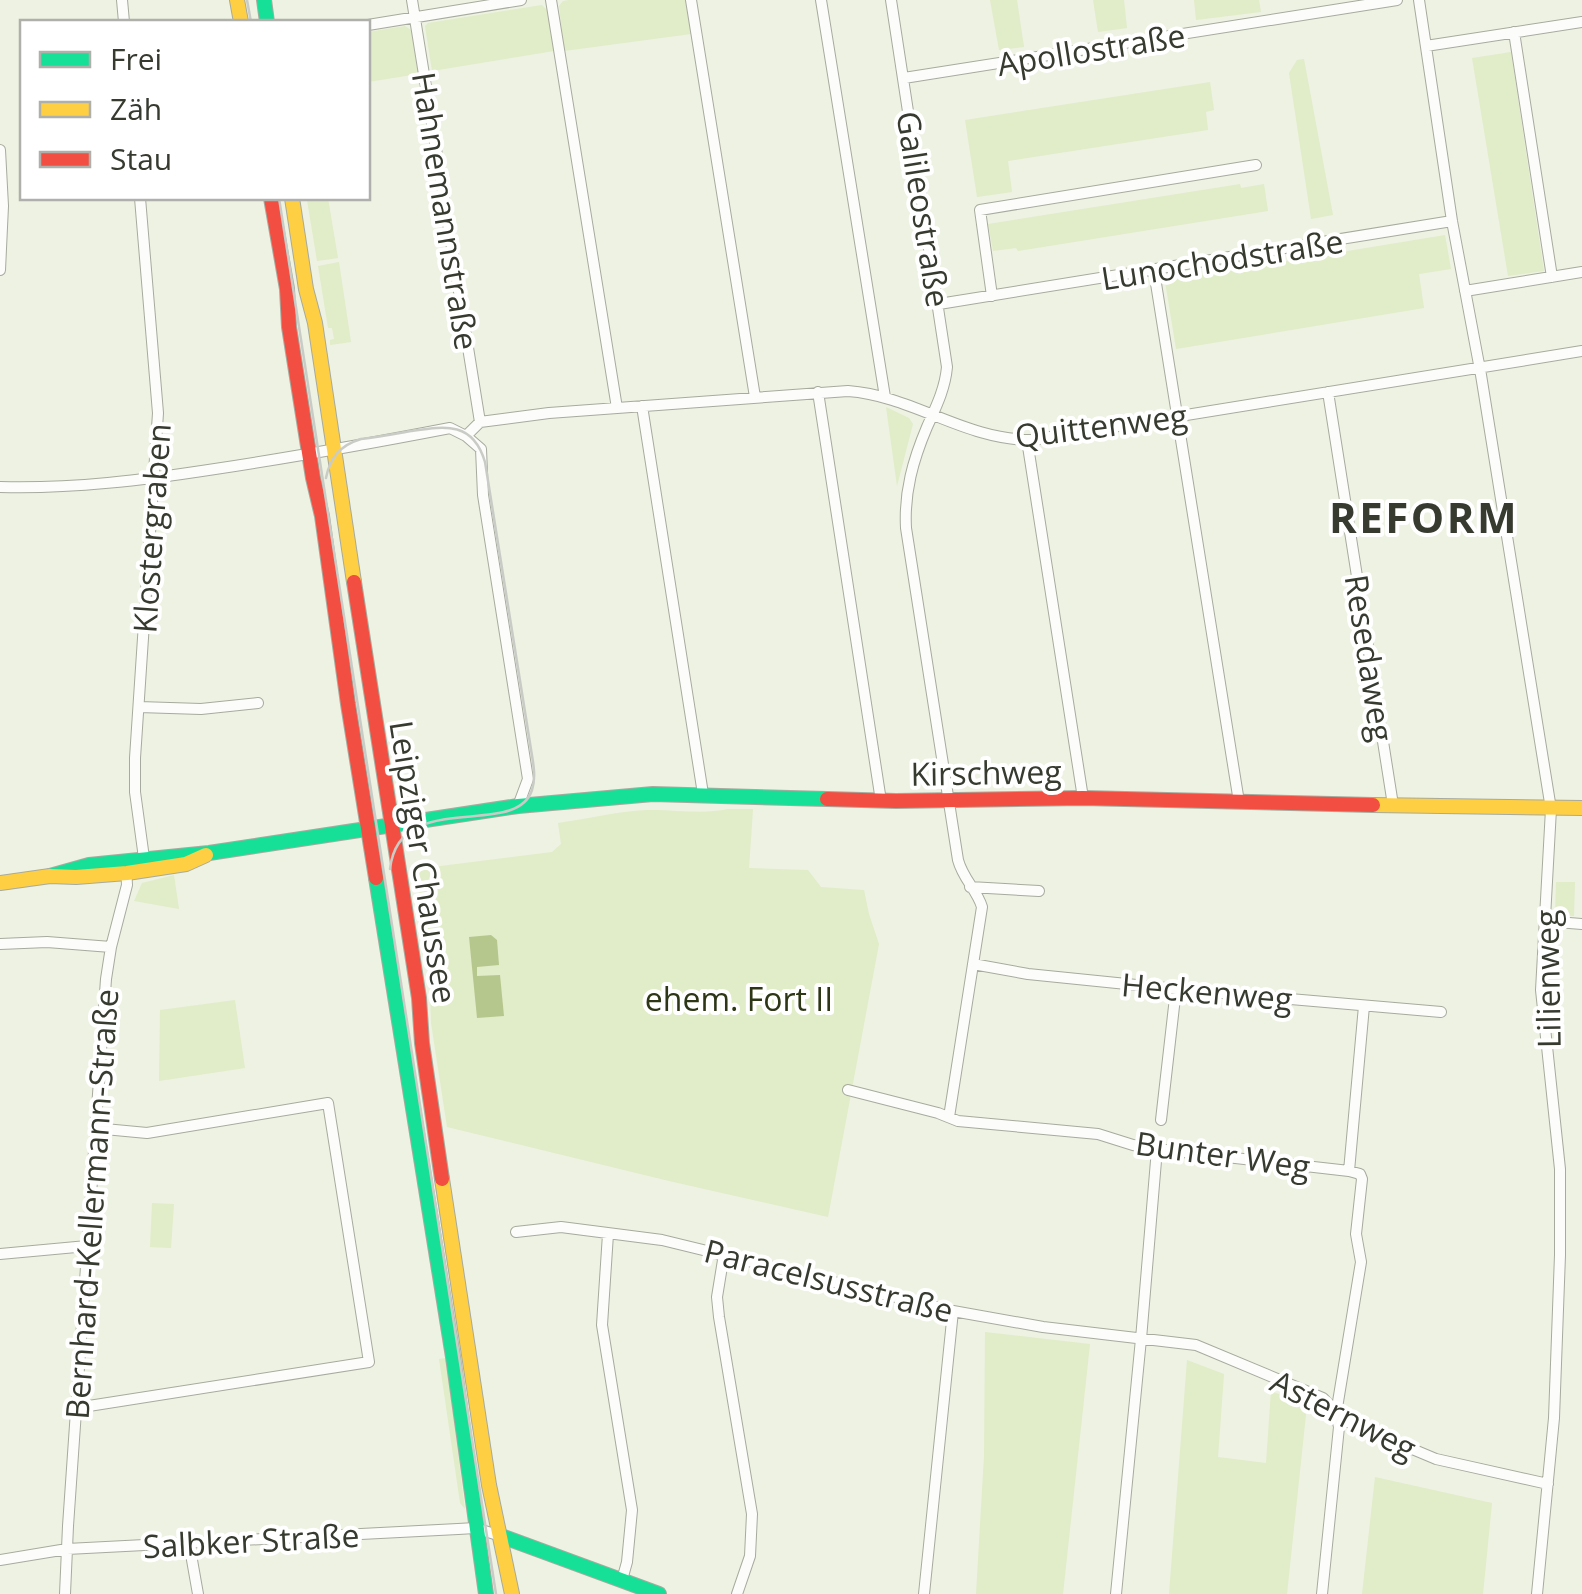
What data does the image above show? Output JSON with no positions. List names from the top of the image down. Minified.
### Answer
{"streets":{"main road":["Kirschweg","Leipziger Chaussee"],"street":["Apollostraße","Galileostraße","Hahnemannstraße","Lunochodstraße","Quittenweg","Klostergraben","Resedaweg","Lilienweg","Heckenweg","Bunter Weg","Bernhard-Kellermann-Straße","Paracelsusstraße","Asternweg","Salbker Straße"]},"crossings":[["Apollostraße","Galileostraße"],["Galileostraße","Lunochodstraße"],["Galileostraße","Quittenweg"],["Galileostraße","Kirschweg"],["Galileostraße","Heckenweg"],["Galileostraße","Bunter Weg"],["Hahnemannstraße","Quittenweg"],["Lunochodstraße","Lilienweg"],["Quittenweg","Resedaweg"],["Quittenweg","Lilienweg"],["Resedaweg","Kirschweg"],["Kirschweg","Leipziger Chaussee"],["Kirschweg","Lilienweg"],["Leipziger Chaussee","Salbker Straße"],["Lilienweg","Asternweg"],["Bunter Weg","Asternweg"],["Bernhard-Kellermann-Straße","Salbker Straße"],["Paracelsusstraße","Asternweg"]],"districts":["REFORM"],"parks":["ehem. Fort II"],"legend":["Frei","Zäh","Stau"]}
